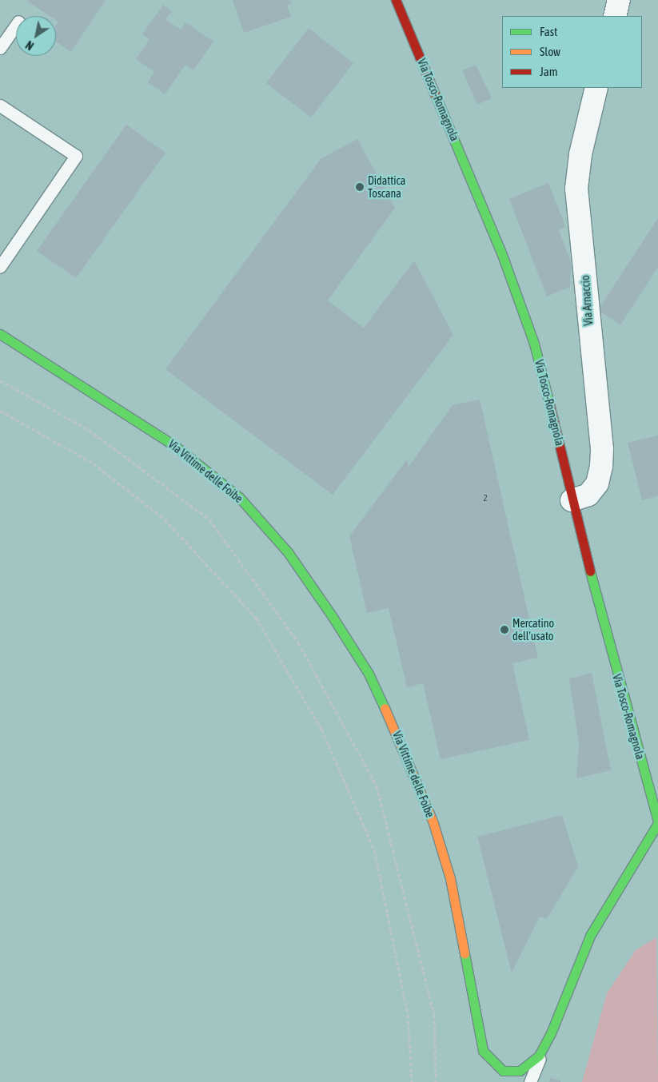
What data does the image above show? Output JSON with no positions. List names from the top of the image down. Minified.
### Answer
{"streets":{"street":["Via Tosco-Romagnola","Via Arnaccio","Via Vittime delle Foibe"]},"crossings":[["Via Tosco-Romagnola","Via Arnaccio"],["Via Tosco-Romagnola","Via Vittime delle Foibe"]],"places":["Didattica Toscana","Mercatino dell'usato"],"house_numbers":["2"],"legend":["Fast","Slow","Jam"],"north":"bottom left"}
